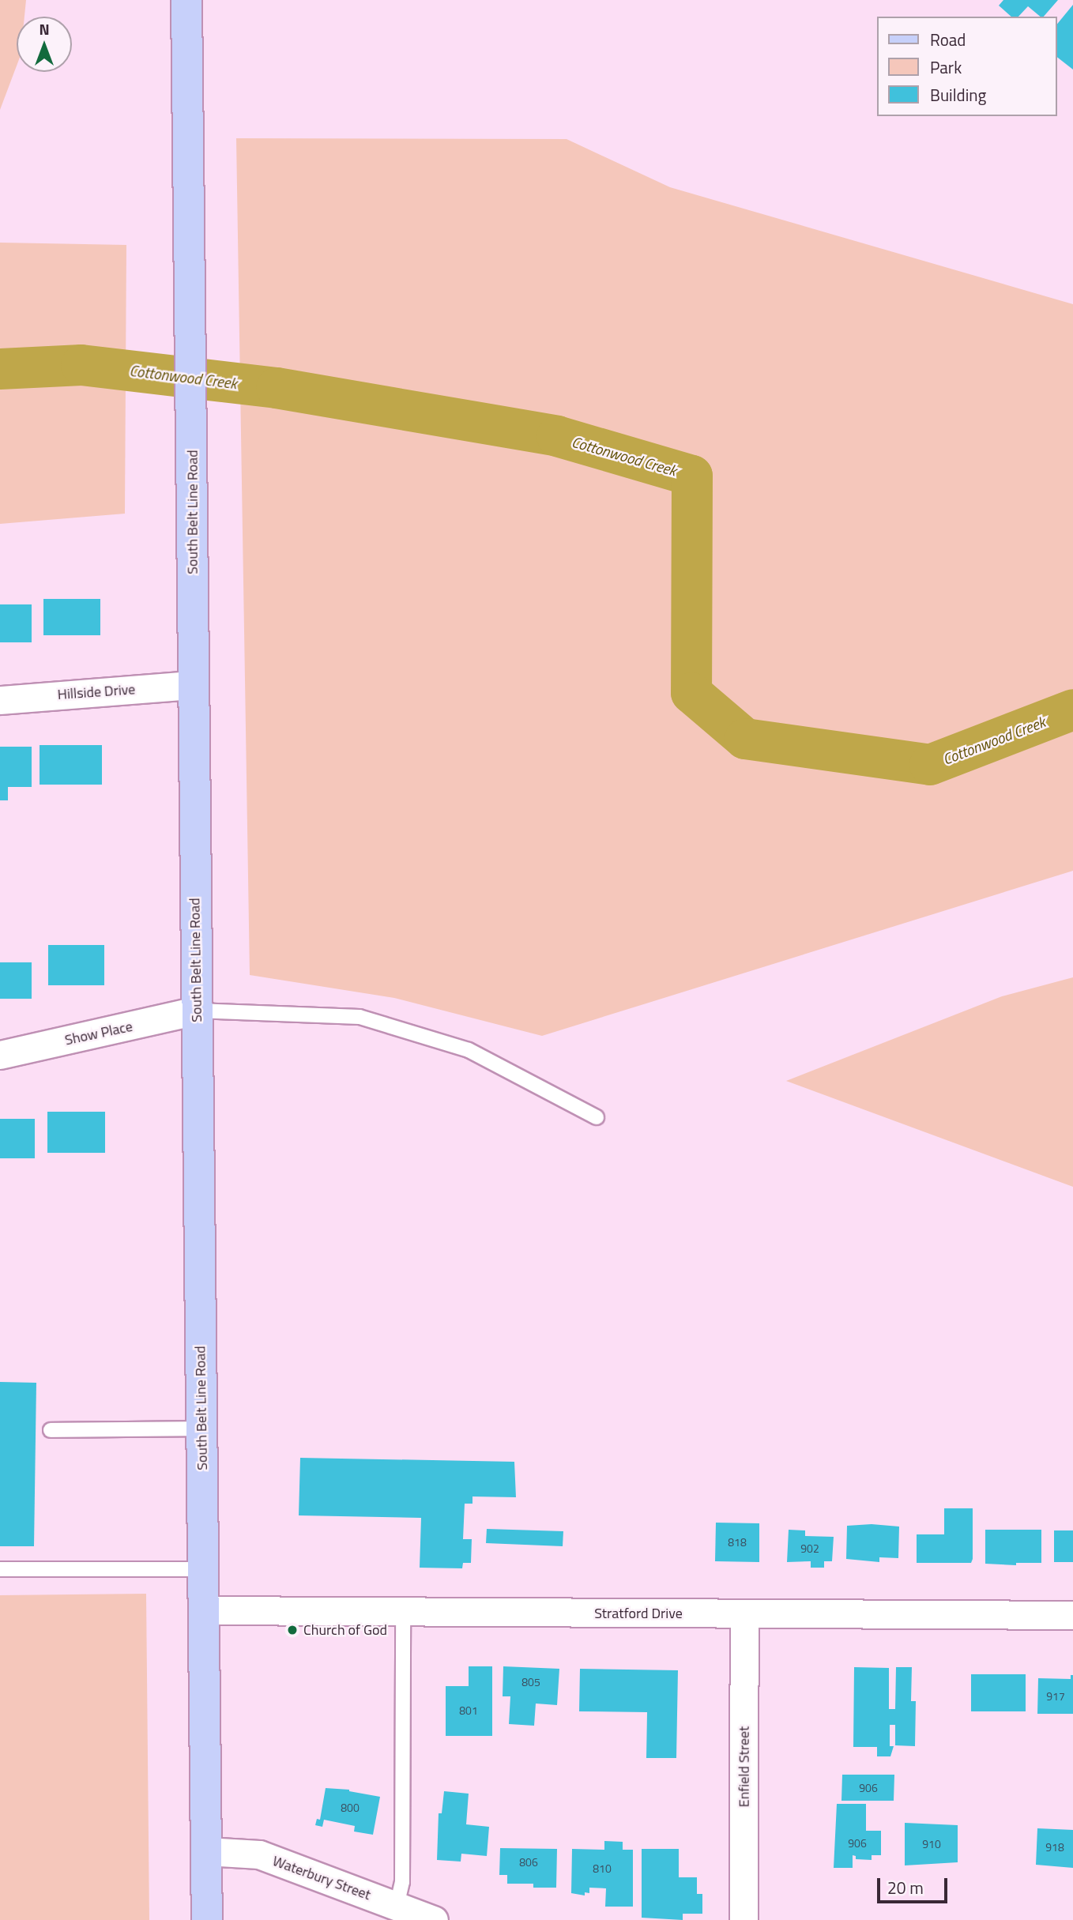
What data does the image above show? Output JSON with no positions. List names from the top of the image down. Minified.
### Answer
{"streets":{"main road":["South Belt Line Road"],"street":["Hillside Drive","Show Place","Stratford Drive","Enfield Street","Waterbury Street"]},"crossings":[["South Belt Line Road","Hillside Drive"],["South Belt Line Road","Show Place"],["South Belt Line Road","Stratford Drive"],["South Belt Line Road","Waterbury Street"],["Stratford Drive","Enfield Street"]],"water":["Cottonwood Creek"],"places":["Church of God"],"house_numbers":["818","902","805","917","801","906","800","906","910","918","806","810"],"legend":["Road","Park","Building"],"scale_bar":"20 m","north":"top"}
